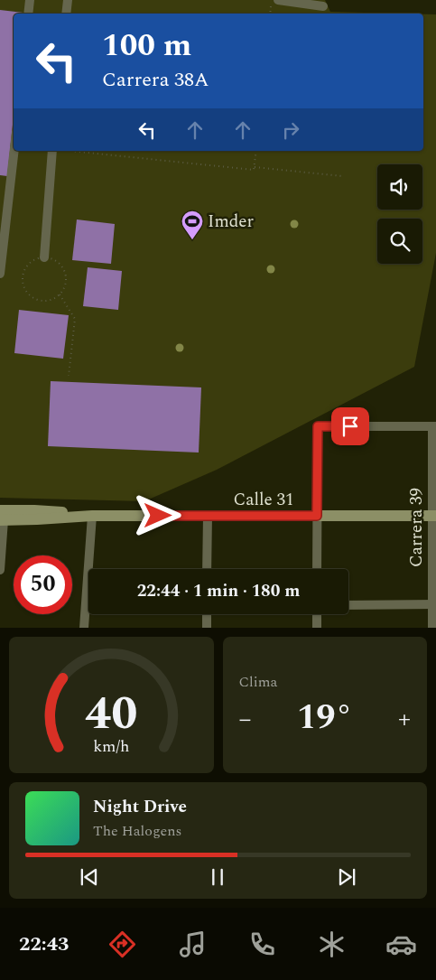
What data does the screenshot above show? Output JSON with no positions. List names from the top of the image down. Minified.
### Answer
{"streets":{"main road":["Calle 31"],"street":["Carrera 39"]},"crossings":[["Calle 31","Carrera 39"]],"places":{"sports":["Imder"]},"page":{"turn":["100 m","Carrera 38A"],"limit":"50","trip":"22:44 · 1 min · 180 m","tile":"Clima","heat":["−","19°","+"],"song":["Night Drive","The Halogens"],"tabs":"22:43","gauge":["40","km/h"]}}
